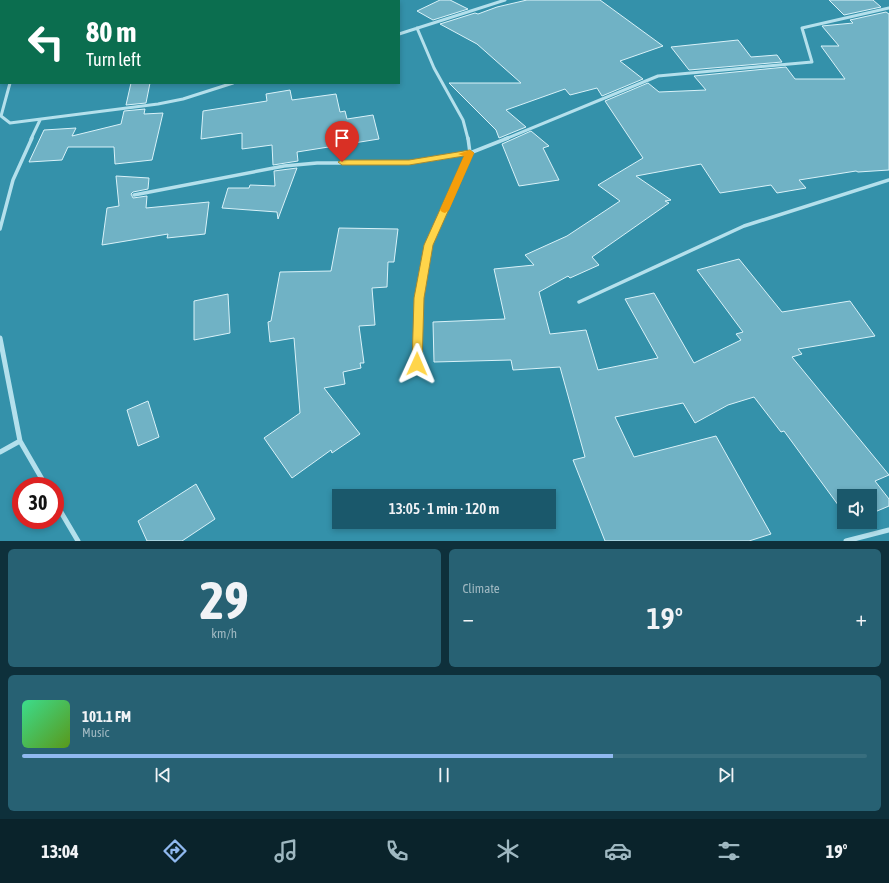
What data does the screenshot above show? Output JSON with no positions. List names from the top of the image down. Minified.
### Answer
{"page":{"turn":["80 m","Turn left"],"limit":"30","trip":"13:05 · 1 min · 120 m","tile":[["29","km/h"],"Climate"],"heat":["−","19°","+"],"song":["101.1 FM","Music"],"tabs":["13:04","19°"]}}
